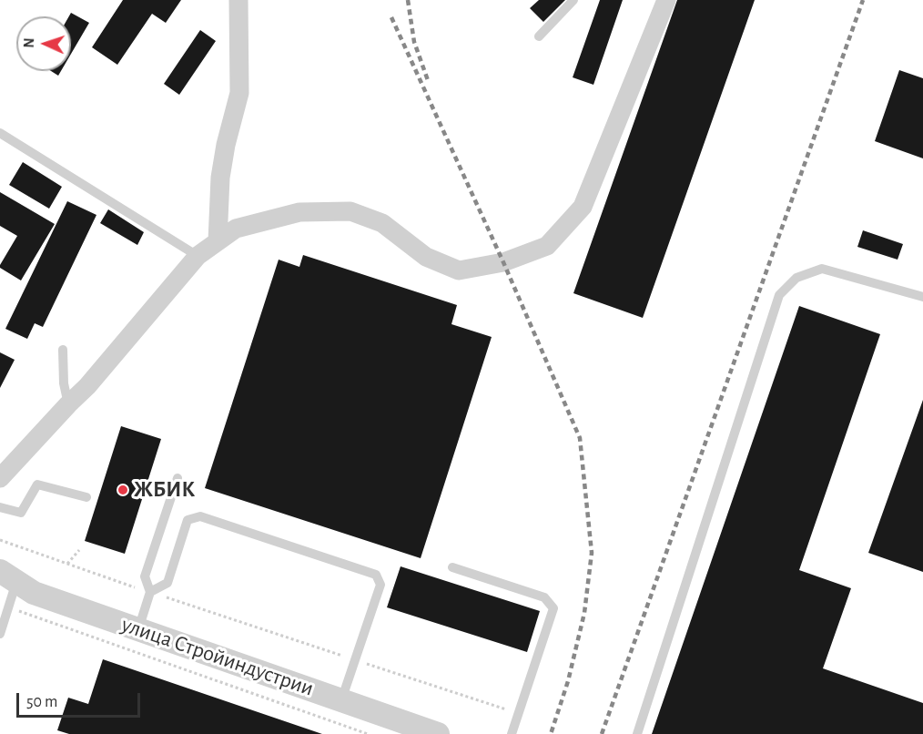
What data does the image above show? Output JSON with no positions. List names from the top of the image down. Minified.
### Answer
{"streets":{"street":["улица Стройиндустрии"]},"places":["ЖБИК"],"scale_bar":"50 m","north":"left"}
